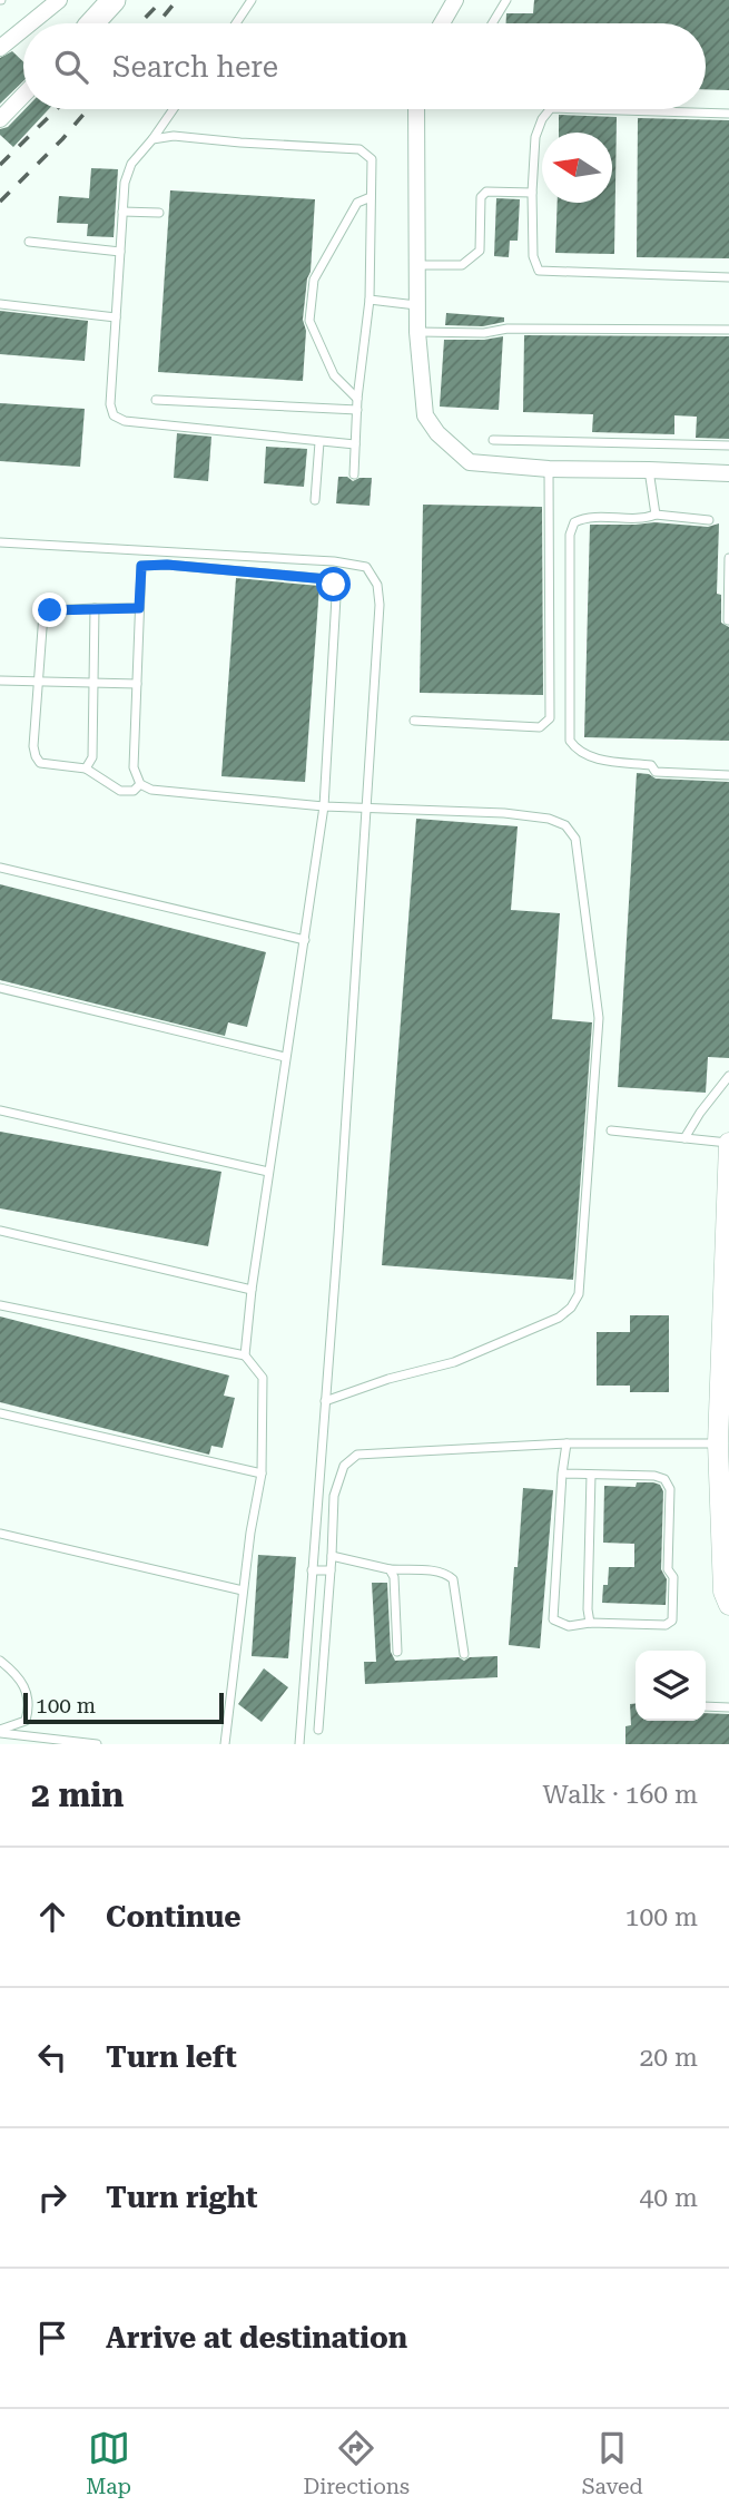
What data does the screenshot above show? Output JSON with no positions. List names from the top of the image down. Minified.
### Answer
{"scale_bar":"100 m","north":"left","page":{"search":"Search here","scale":"100 m","heading":["2 min","Walk · 160 m"],"list":[["Continue","100 m"],["Turn left","20 m"],["Turn right","40 m"],"Arrive at destination"],"nav":["Map","Directions","Saved"]}}
